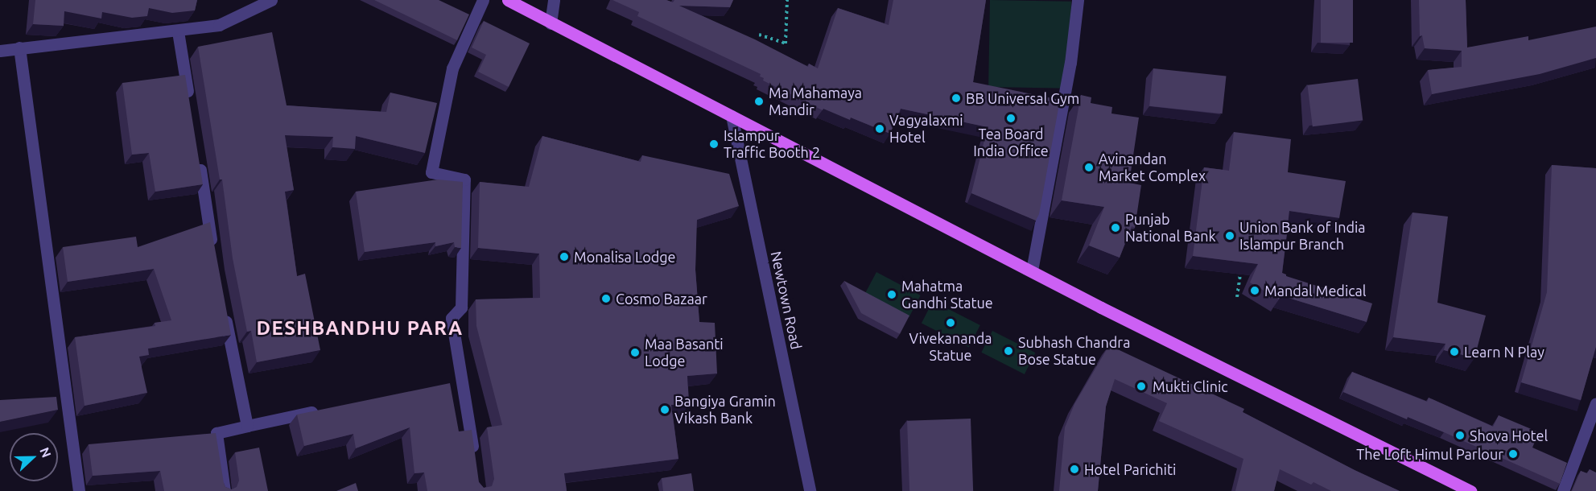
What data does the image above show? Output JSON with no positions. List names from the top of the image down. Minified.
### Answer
{"streets":{"street":["Newtown Road"]},"districts":["DESHBANDHU PARA"],"places":["BB Universal Gym","Ma Mahamaya Mandir","Tea Board India Office","Vagyalaxmi Hotel","Islampur Traffic Booth 2","Avinandan Market Complex","Punjab National Bank","Union Bank of India Islampur Branch","Monalisa Lodge","Mandal Medical","Mahatma Gandhi Statue","Cosmo Bazaar","Vivekananda Statue","Subhash Chandra Bose Statue","Learn N Play","Maa Basanti Lodge","Mukti Clinic","Bangiya Gramin Vikash Bank","Shova Hotel","The Loft Himul Parlour","Hotel Parichiti"],"north":"right"}
